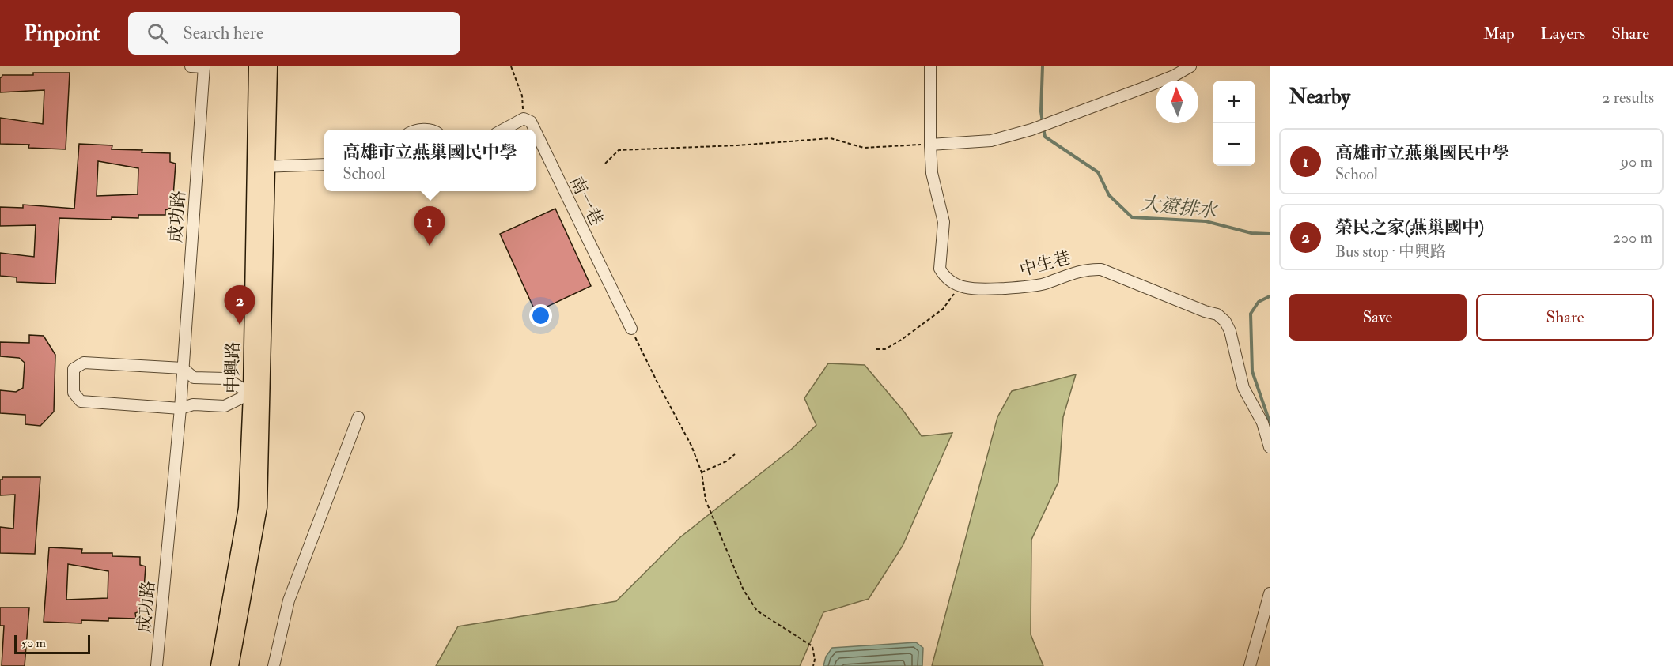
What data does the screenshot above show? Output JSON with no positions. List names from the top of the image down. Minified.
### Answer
{"streets":{"main road":["中興路"],"lane":["南一巷","成功路","中生巷"]},"water":["大遼排水"],"scale_bar":"50 m","north":"top","page":{"header":"Pinpoint","search":"Search here","nav":["Map","Layers","Share"],"heading":["Nearby","2 results"],"map_buttons":["+","−"],"list":[{"mark":"1","name":"高雄市立燕巢國民中學","note":"School","value":"90 m"},{"mark":"2","name":"榮民之家(燕巢國中)","note":"Bus stop · 中興路","value":"200 m"}],"popup":["高雄市立燕巢國民中學","School"],"pins":["1","2"],"buttons":["Save","Share"],"scale":"50 m"}}
